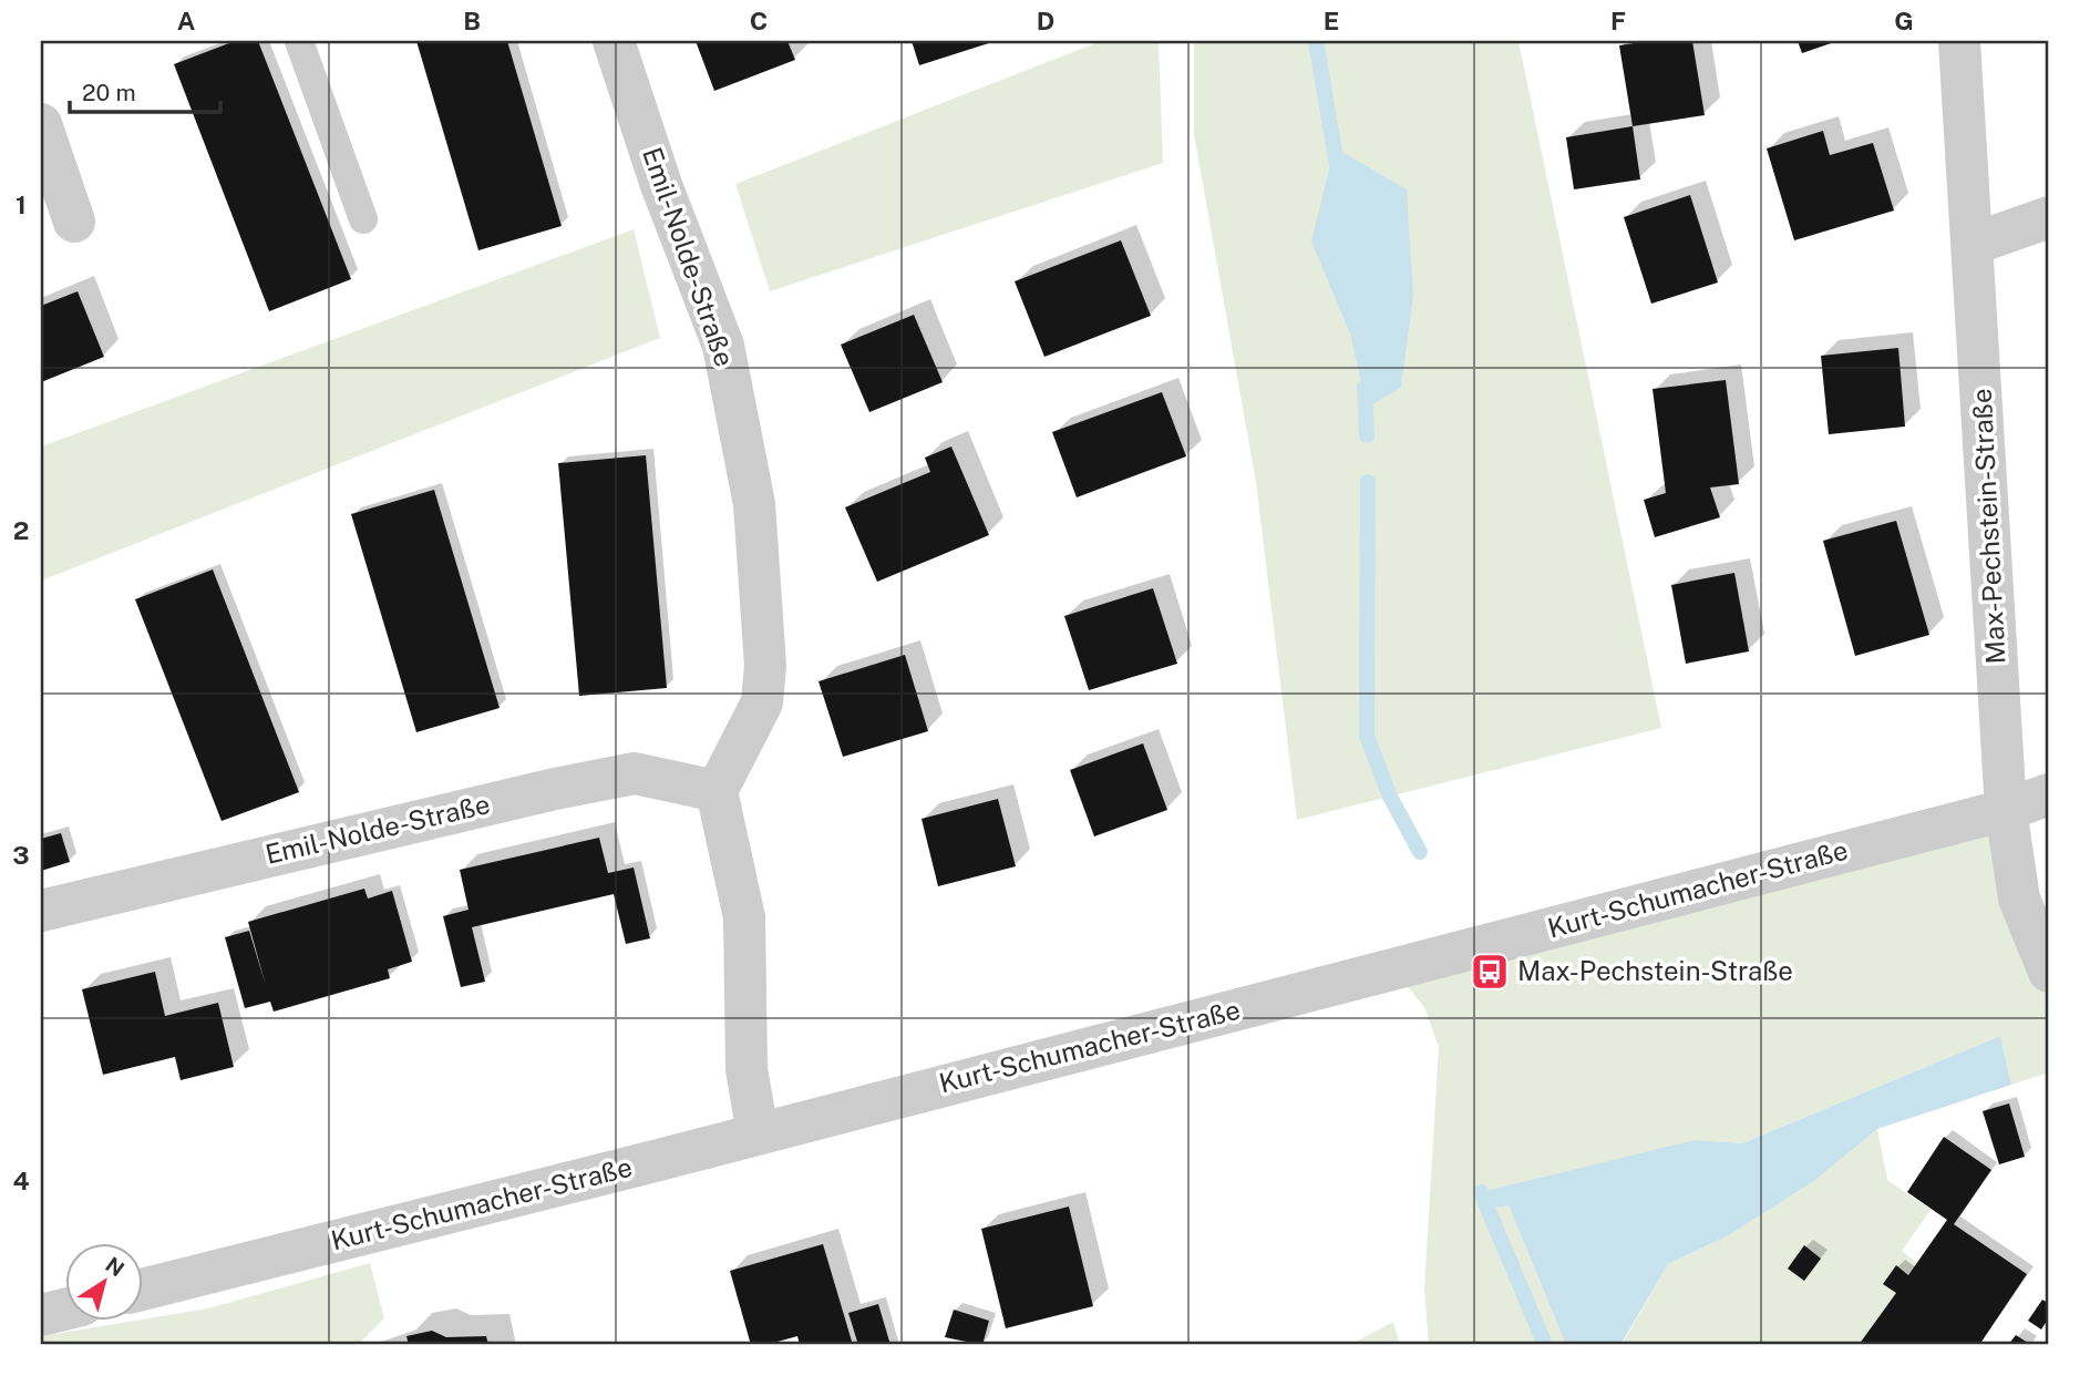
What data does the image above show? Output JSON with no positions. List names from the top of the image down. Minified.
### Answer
{"streets":{"street":["Emil-Nolde-Straße","Max-Pechstein-Straße","Kurt-Schumacher-Straße"]},"crossings":[["Max-Pechstein-Straße","Kurt-Schumacher-Straße"]],"places":{"bus stop":["Max-Pechstein-Straße"]},"scale_bar":"20 m","north":"top right","grid":{"columns":["A","B","C","D","E","F","G"],"rows":["1","2","3","4"]}}
